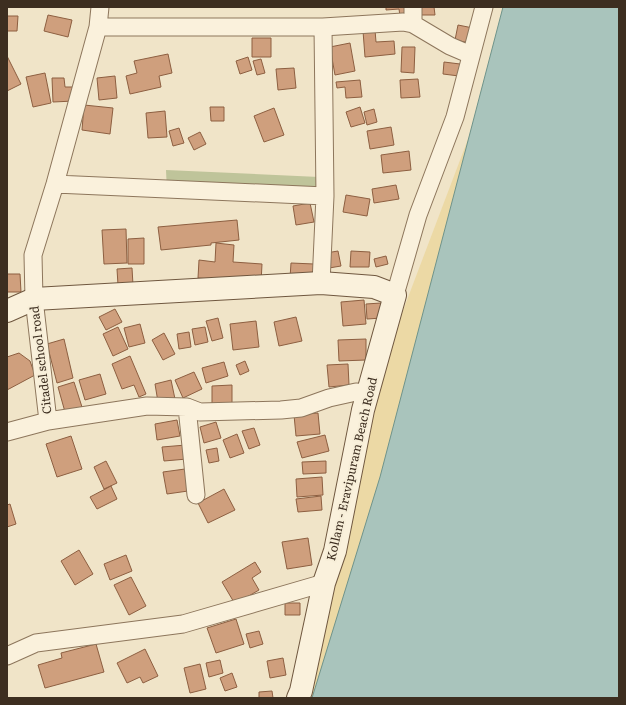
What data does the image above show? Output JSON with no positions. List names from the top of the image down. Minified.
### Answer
{"streets":{"main road":["Kollam - Eravipuram Beach Road"],"street":["Citadel school road"]}}
